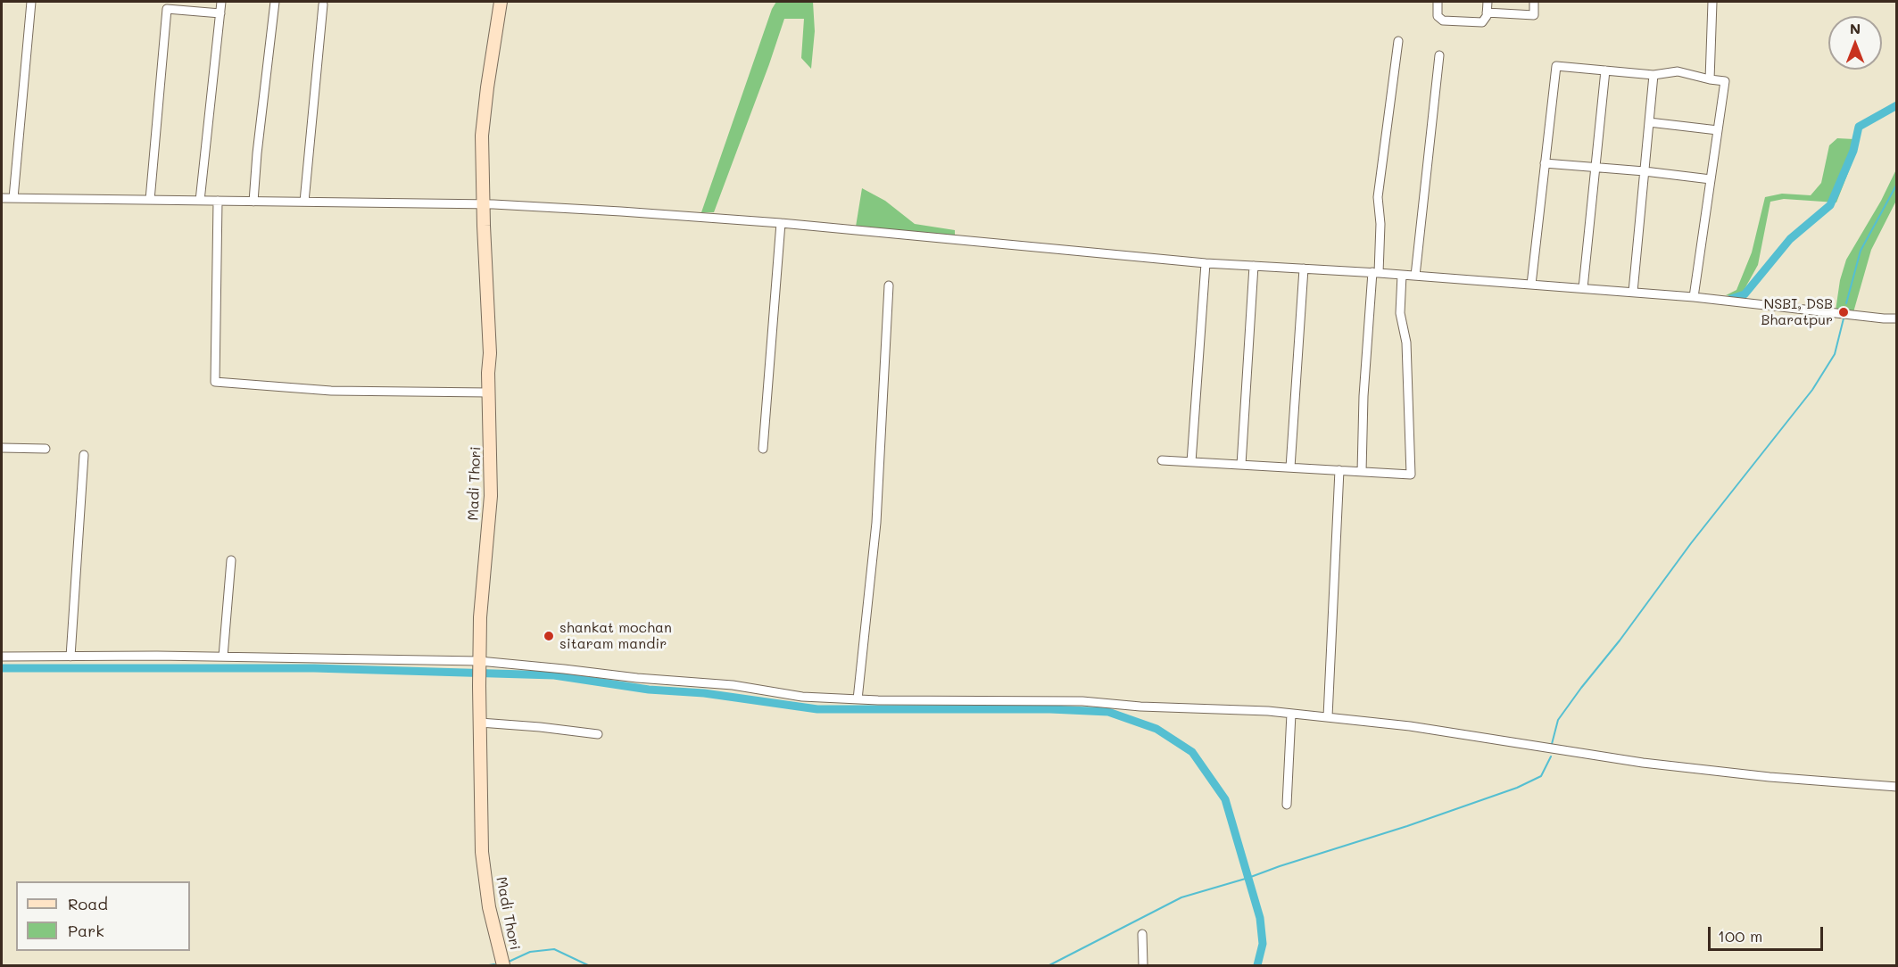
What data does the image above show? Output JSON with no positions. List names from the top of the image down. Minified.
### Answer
{"streets":{"main road":["Madi Thori"]},"places":["NSBI, DSB Bharatpur","shankat mochan sitaram mandir"],"legend":["Road","Park"],"scale_bar":"100 m","north":"top"}
